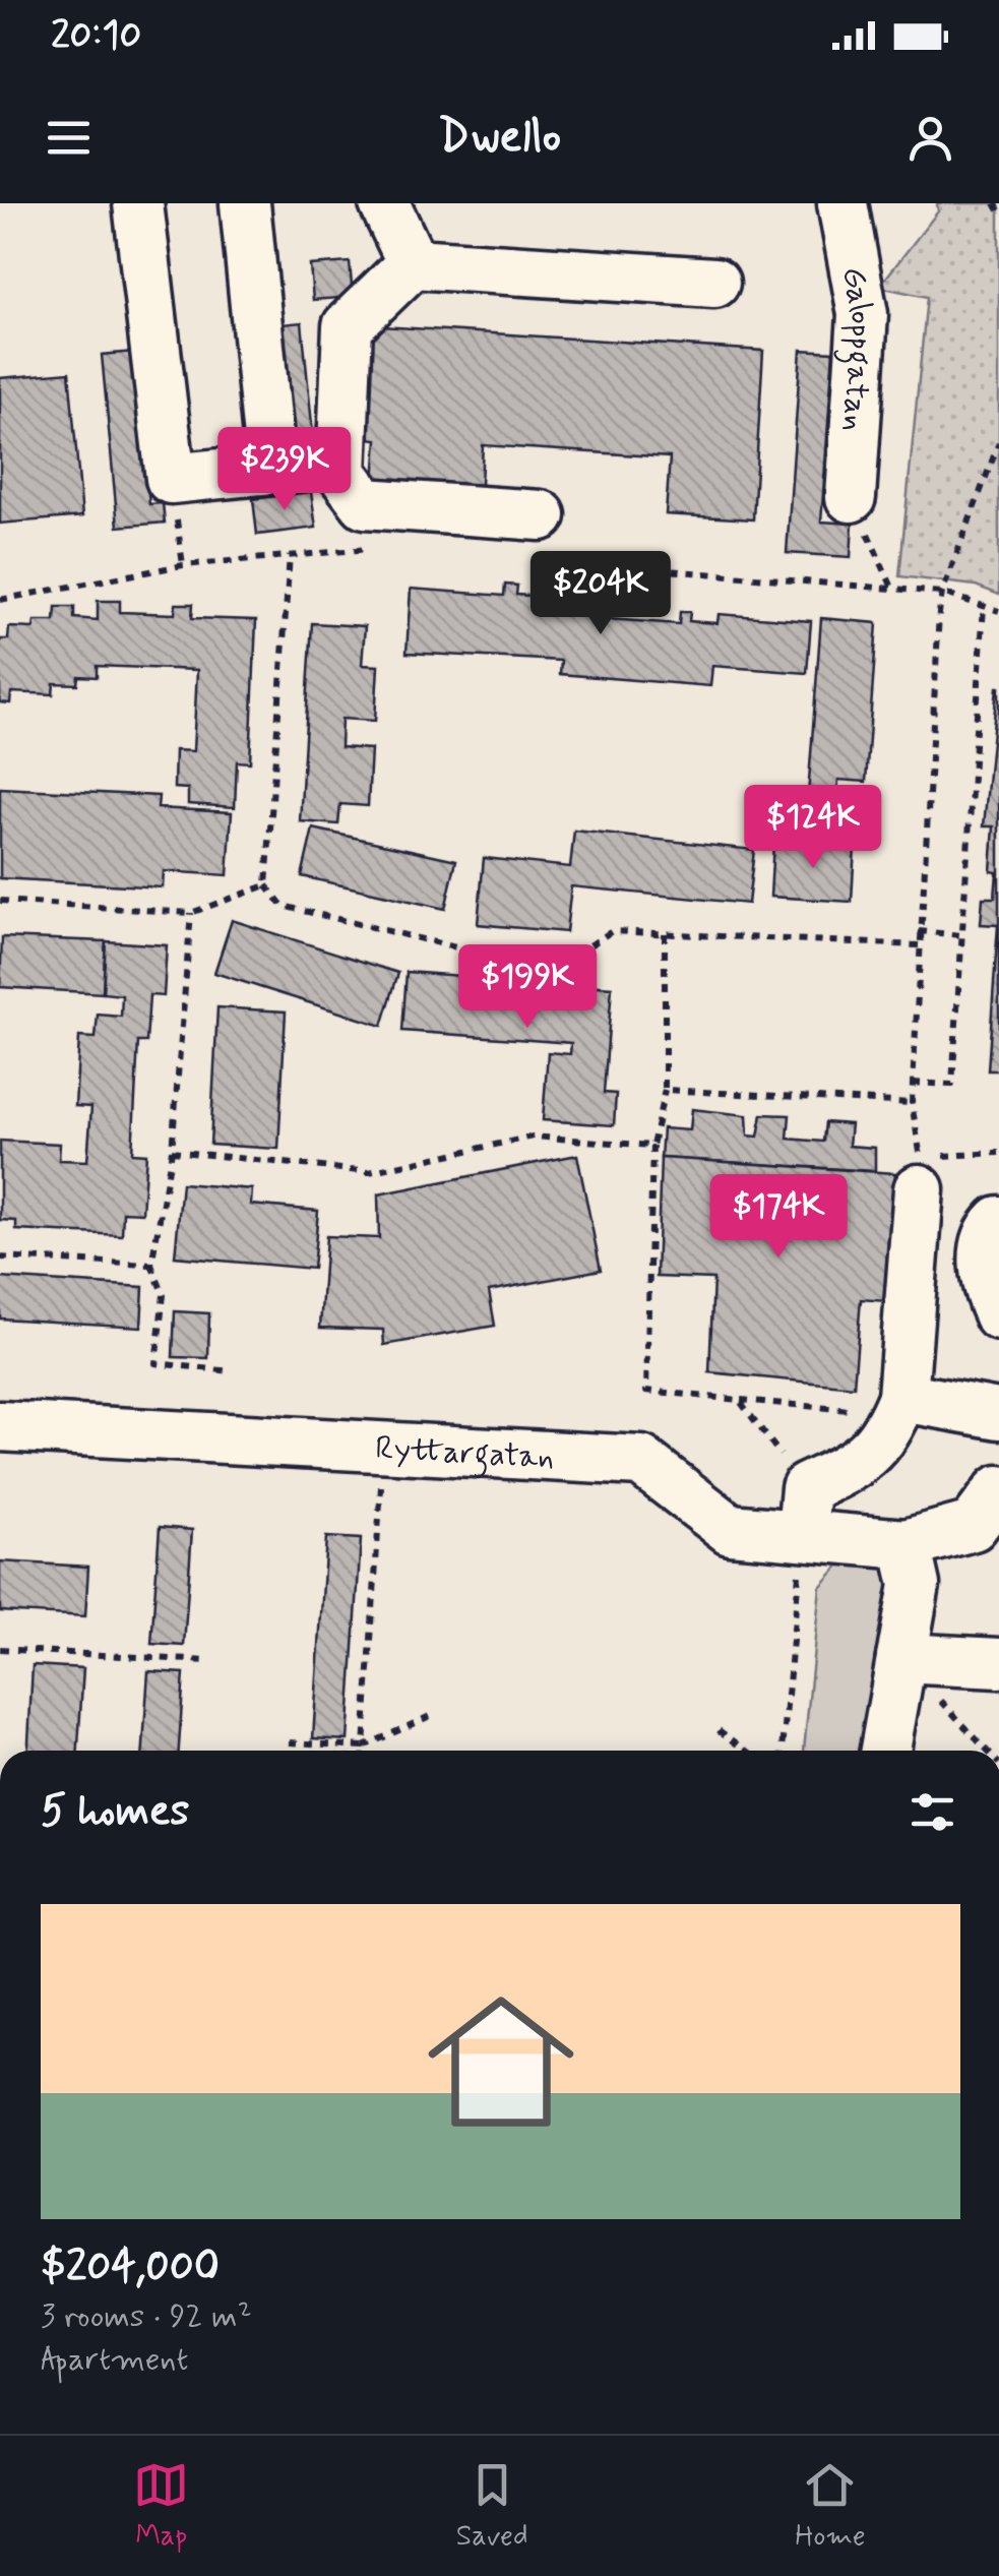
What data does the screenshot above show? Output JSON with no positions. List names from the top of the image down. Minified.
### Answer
{"streets":{"street":["Galoppgatan","Ryttargatan"]},"page":{"status":"20:10","header":"Dwello","price":["$239K","$204K","$124K","$199K","$174K"],"heading":"5 homes","list":[{"name":"$204,000","note":"3 rooms · 92 m² · Apartment"}],"tabs":["Map","Saved","Home"]}}
